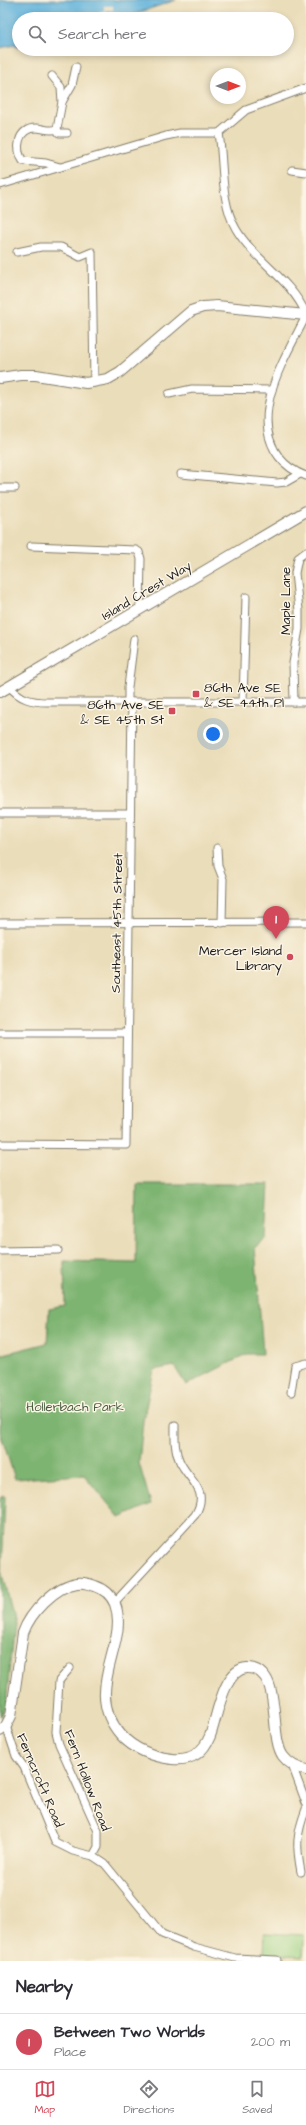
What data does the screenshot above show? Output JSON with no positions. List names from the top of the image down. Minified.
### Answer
{"streets":{"street":["Island Crest Way","Maple Lane","Southeast 45th Street","Ferncroft Road","Fern Hollow Road"]},"crossings":[["Ferncroft Road","Fern Hollow Road"]],"parks":["Hollerbach Park"],"places":{"transit":["86th Ave SE & SE 44th Pl","86th Ave SE & SE 45th St"],"other":["Mercer Island Library"]},"north":"right","page":{"search":"Search here","pins":"1","heading":"Nearby","list":[{"mark":"1","name":"Between Two Worlds","note":"Place","value":"200 m"}],"nav":["Map","Directions","Saved"]}}
